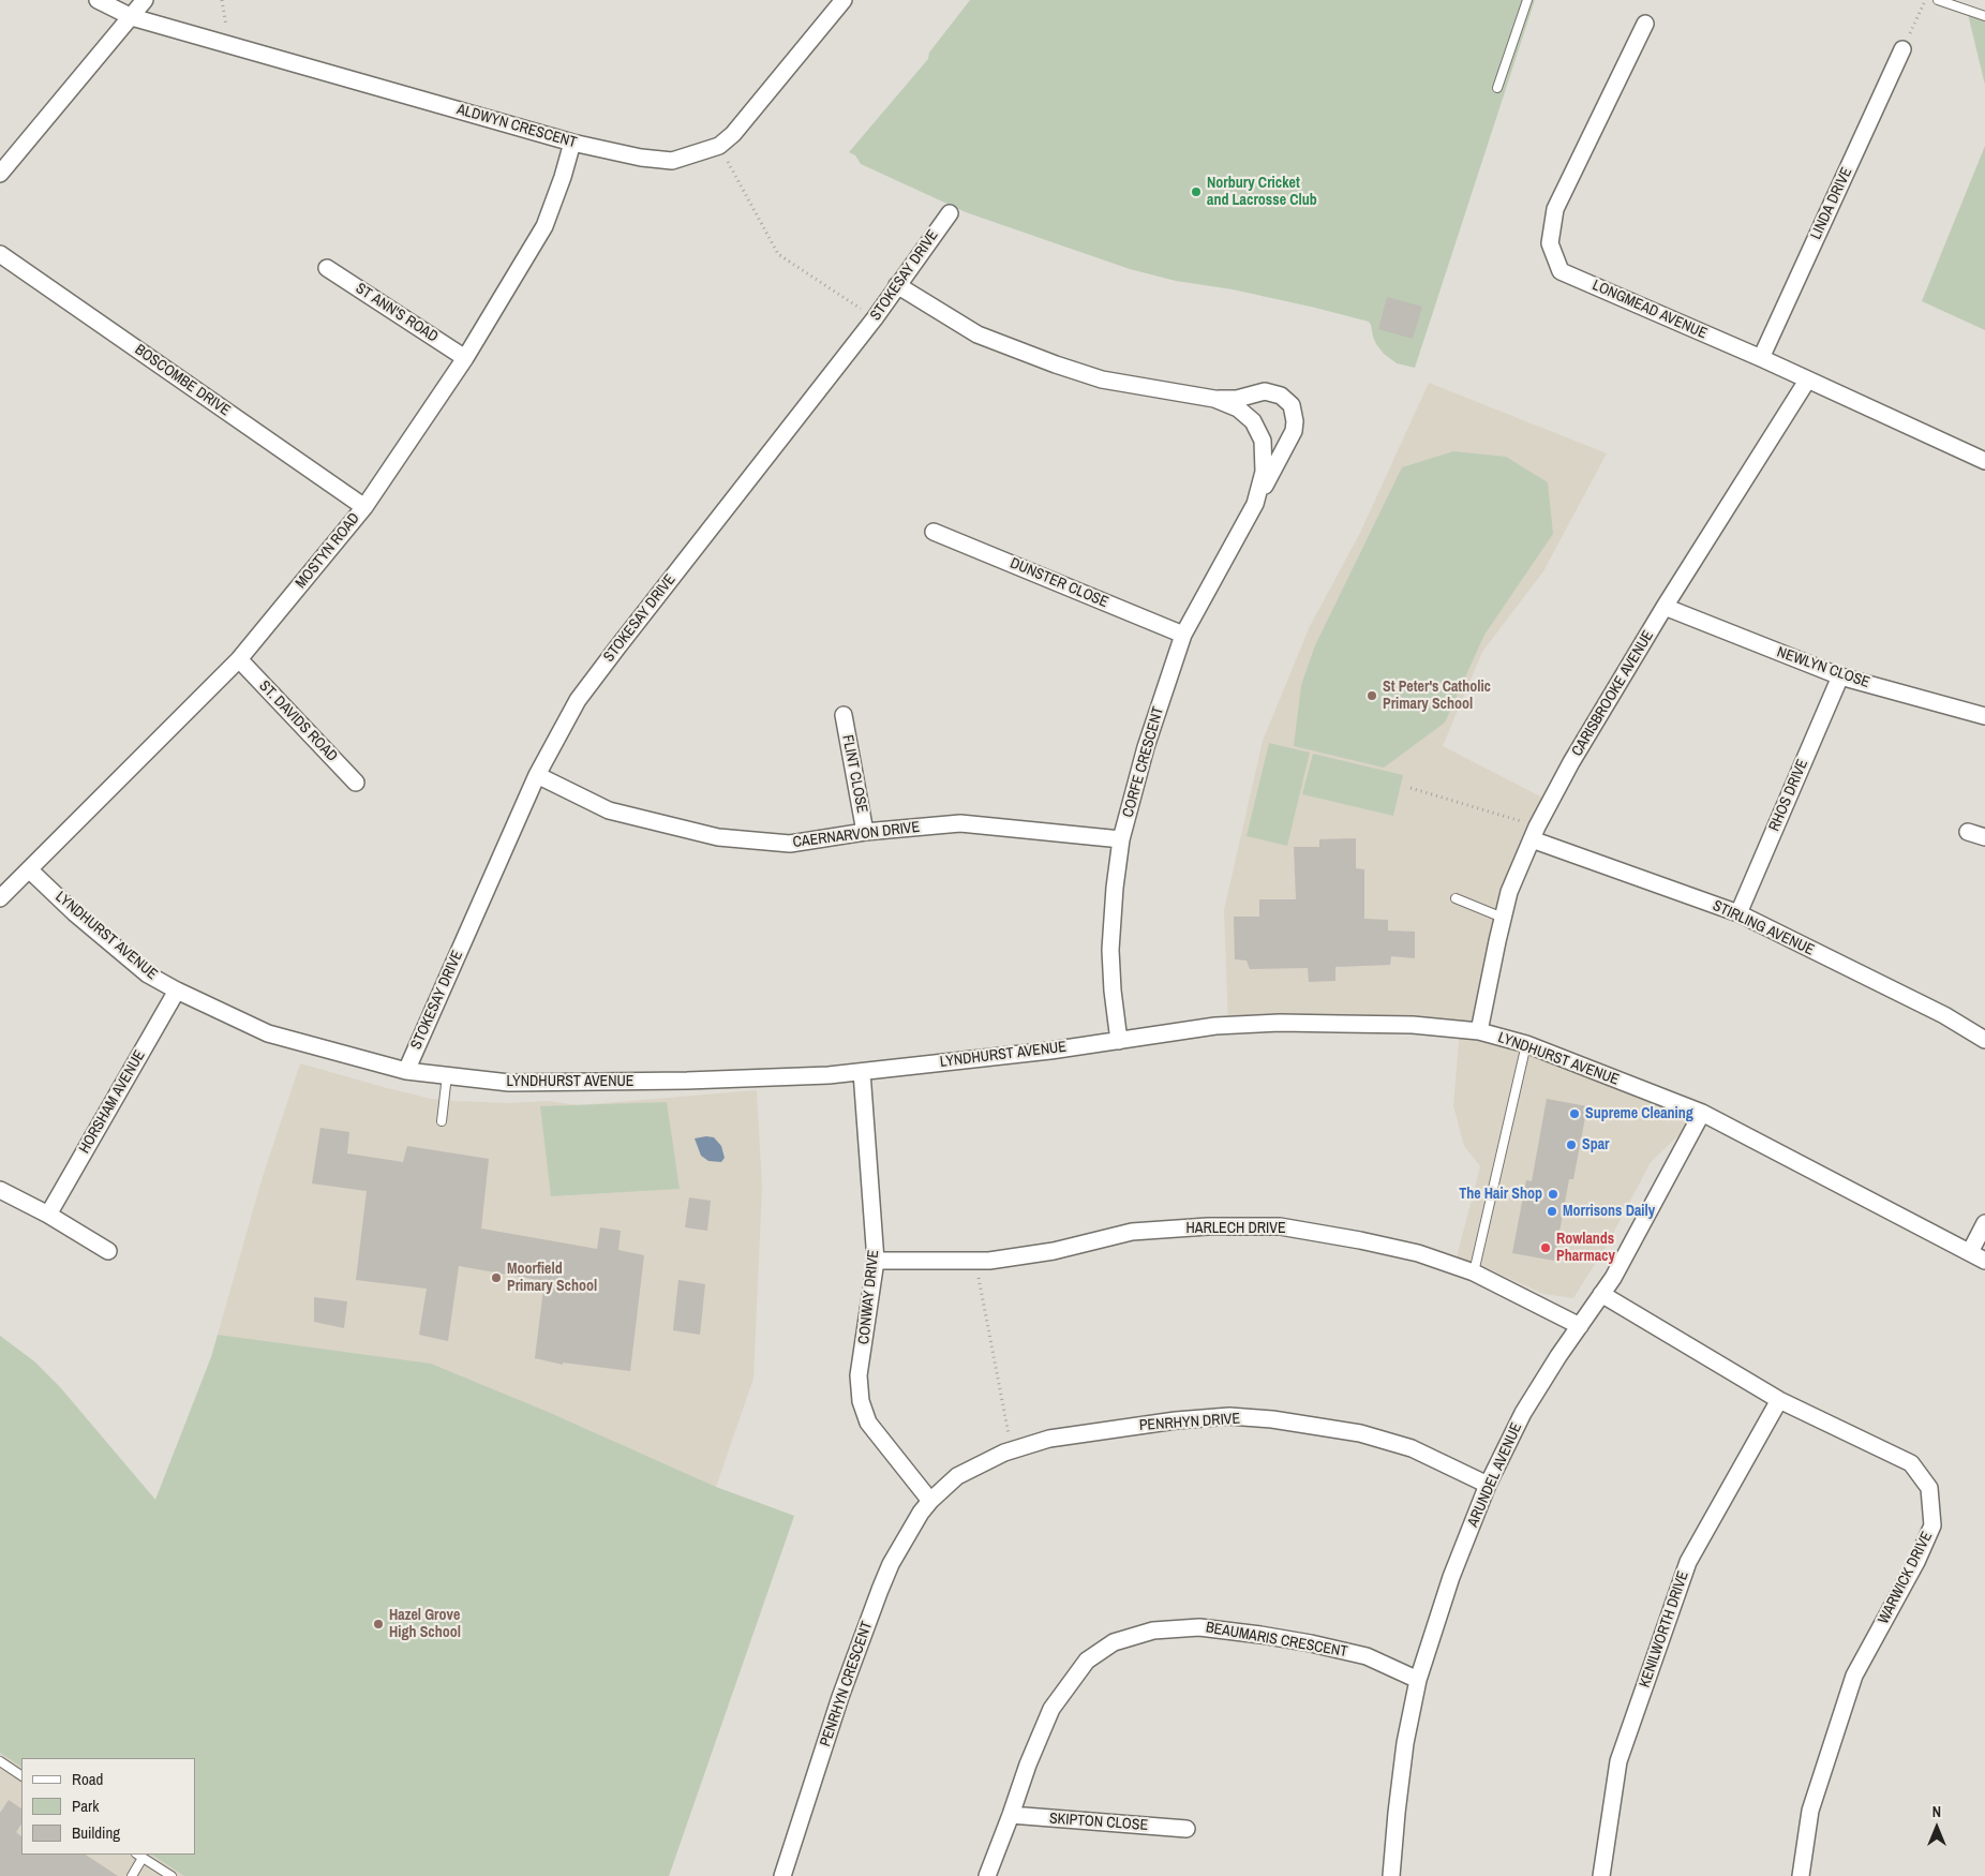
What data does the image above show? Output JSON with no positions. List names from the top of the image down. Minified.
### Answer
{"streets":{"street":["ALDWYN CRESCENT","LINDA DRIVE","STOKESAY DRIVE","LONGMEAD AVENUE","ST ANN'S ROAD","BOSCOMBE DRIVE","MOSTYN ROAD","DUNSTER CLOSE","NEWLYN CLOSE","CARISBROOKE AVENUE","ST. DAVIDS ROAD","CORFE CRESCENT","FLINT CLOSE","RHOS DRIVE","CAERNARVON DRIVE","STIRLING AVENUE","LYNDHURST AVENUE","HORSHAM AVENUE","HARLECH DRIVE","CONWAY DRIVE","PENRHYN DRIVE","ARUNDEL AVENUE","WARWICK DRIVE","KENILWORTH DRIVE","BEAUMARIS CRESCENT","PENRHYN CRESCENT","SKIPTON CLOSE"]},"crossings":[["ALDWYN CRESCENT","MOSTYN ROAD"],["LINDA DRIVE","LONGMEAD AVENUE"],["STOKESAY DRIVE","CORFE CRESCENT"],["STOKESAY DRIVE","CAERNARVON DRIVE"],["STOKESAY DRIVE","LYNDHURST AVENUE"],["LONGMEAD AVENUE","CARISBROOKE AVENUE"],["ST ANN'S ROAD","MOSTYN ROAD"],["BOSCOMBE DRIVE","MOSTYN ROAD"],["MOSTYN ROAD","ST. DAVIDS ROAD"],["MOSTYN ROAD","LYNDHURST AVENUE"],["DUNSTER CLOSE","CORFE CRESCENT"],["NEWLYN CLOSE","CARISBROOKE AVENUE"],["NEWLYN CLOSE","RHOS DRIVE"],["CARISBROOKE AVENUE","STIRLING AVENUE"],["CARISBROOKE AVENUE","LYNDHURST AVENUE"],["CORFE CRESCENT","CAERNARVON DRIVE"],["CORFE CRESCENT","LYNDHURST AVENUE"],["FLINT CLOSE","CAERNARVON DRIVE"],["RHOS DRIVE","STIRLING AVENUE"],["LYNDHURST AVENUE","HORSHAM AVENUE"],["LYNDHURST AVENUE","CONWAY DRIVE"],["LYNDHURST AVENUE","ARUNDEL AVENUE"],["HARLECH DRIVE","CONWAY DRIVE"],["HARLECH DRIVE","ARUNDEL AVENUE"],["CONWAY DRIVE","PENRHYN DRIVE"],["CONWAY DRIVE","PENRHYN CRESCENT"],["PENRHYN DRIVE","ARUNDEL AVENUE"],["PENRHYN DRIVE","PENRHYN CRESCENT"],["ARUNDEL AVENUE","WARWICK DRIVE"],["ARUNDEL AVENUE","BEAUMARIS CRESCENT"],["WARWICK DRIVE","KENILWORTH DRIVE"],["BEAUMARIS CRESCENT","SKIPTON CLOSE"]],"places":["Norbury Cricket and Lacrosse Club","St Peter's Catholic Primary School","Supreme Cleaning","Spar","The Hair Shop","Morrisons Daily","Rowlands Pharmacy","Moorfield Primary School","Hazel Grove High School"],"legend":["Road","Park","Building"],"north":"top"}
